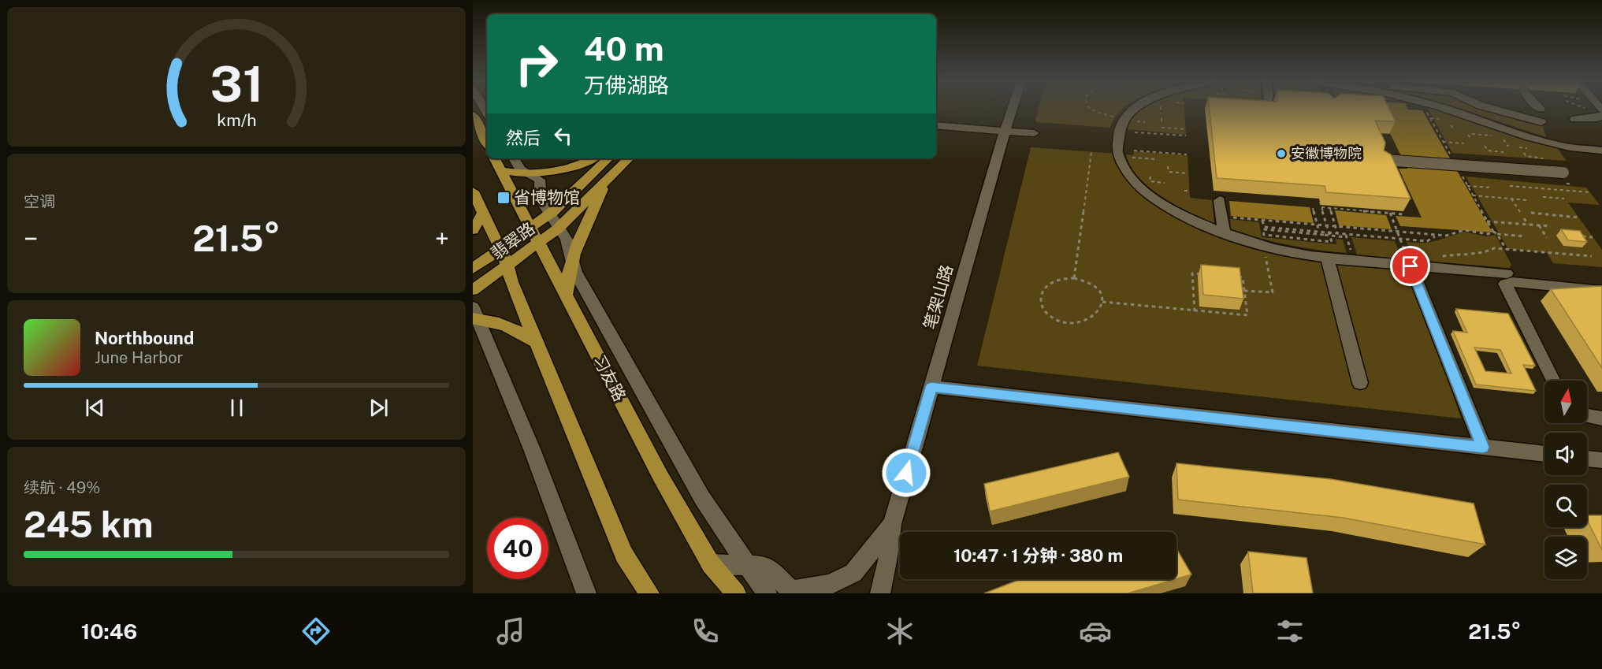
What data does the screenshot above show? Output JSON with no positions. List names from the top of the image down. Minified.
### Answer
{"streets":{"main road":["翡翠路","习友路"],"street":["笔架山路"]},"crossings":[["翡翠路","习友路"]],"places":{"other":["安徽博物院"],"transit":["省博物馆"]},"north":"top","page":{"turn":["40 m","万佛湖路"],"then":"然后","tile":["空调",["续航 · 49%","245 km"]],"heat":["−","21.5°","+"],"song":["Northbound","June Harbor"],"limit":"40","trip":"10:47 · 1 分钟 · 380 m","tabs":["10:46","21.5°"],"gauge":["31","km/h"]}}
